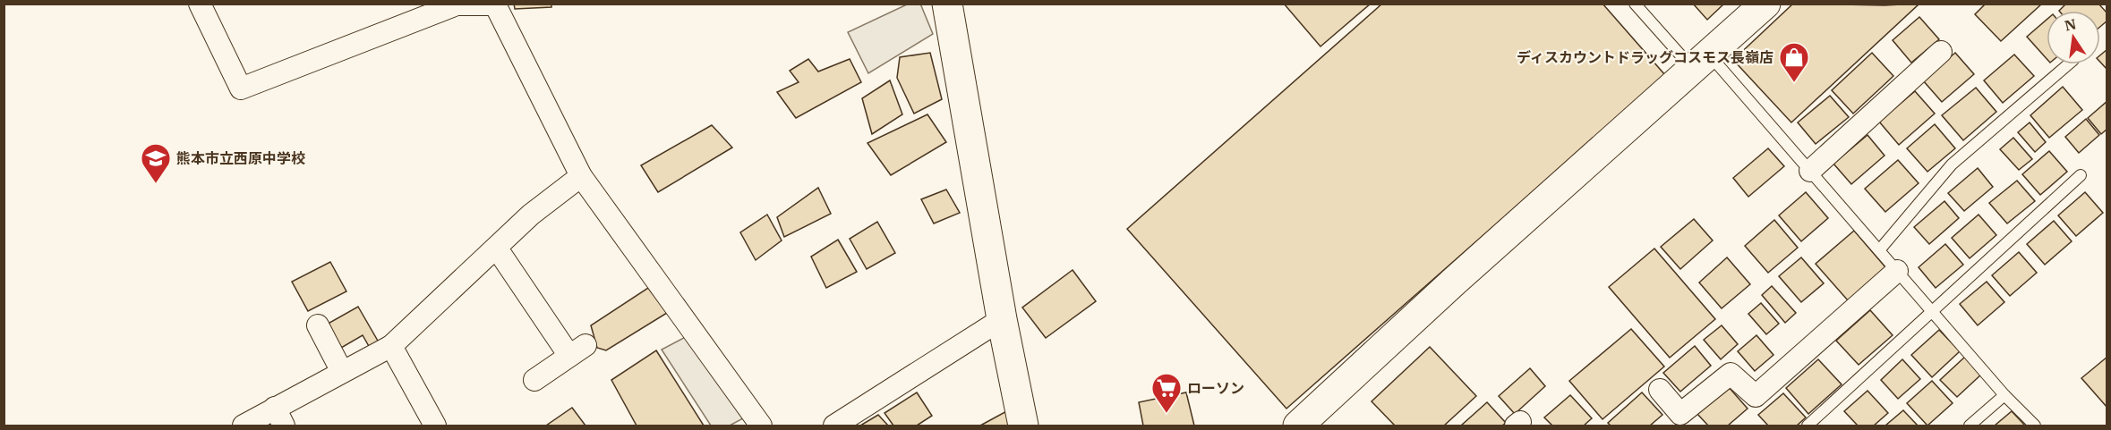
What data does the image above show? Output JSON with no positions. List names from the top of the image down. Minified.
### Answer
{"places":{"shop":["ディスカウントドラッグコスモス長嶺店"],"school or university":["熊本市立西原中学校"],"supermarket":["ローソン"]},"north":"top"}
